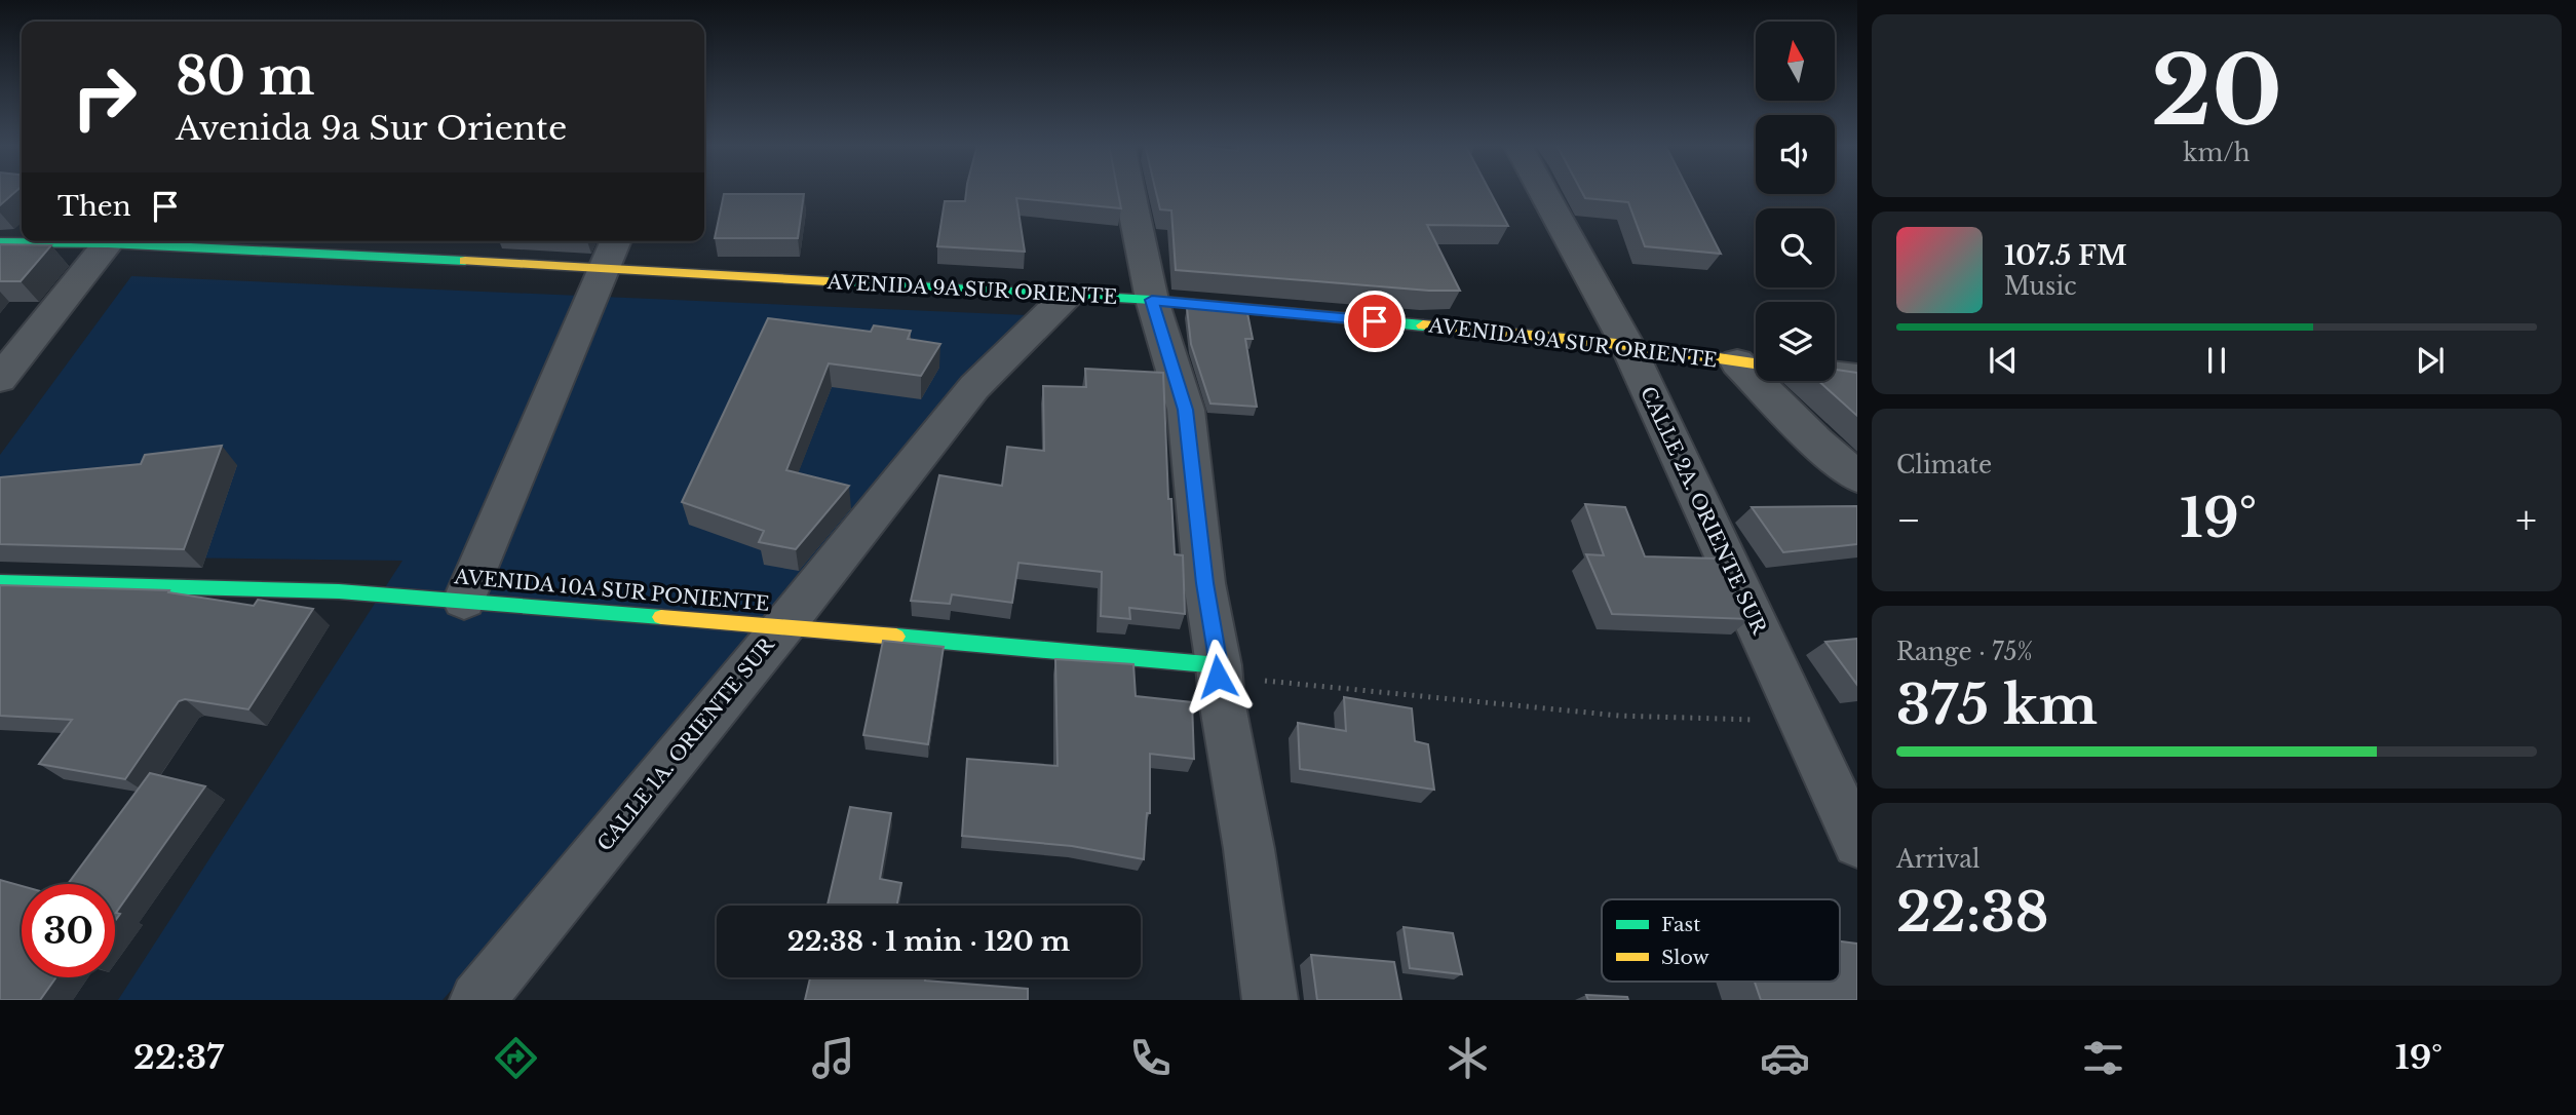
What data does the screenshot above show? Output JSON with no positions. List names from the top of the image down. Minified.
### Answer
{"streets":{"street":["AVENIDA 9A SUR ORIENTE","CALLE 2A. ORIENTE SUR","AVENIDA 10A SUR PONIENTE","CALLE 1A. ORIENTE SUR"]},"crossings":[["AVENIDA 9A SUR ORIENTE","CALLE 2A. ORIENTE SUR"],["AVENIDA 9A SUR ORIENTE","CALLE 1A. ORIENTE SUR"],["AVENIDA 10A SUR PONIENTE","CALLE 1A. ORIENTE SUR"]],"legend":["Fast","Slow"],"north":"top","page":{"tile":[["20","km/h"],"Climate",["Range · 75%","375 km"],["Arrival","22:38"]],"turn":["80 m","Avenida 9a Sur Oriente"],"then":"Then","song":["107.5 FM","Music"],"heat":["−","19°","+"],"limit":"30","trip":"22:38 · 1 min · 120 m","tabs":["22:37","19°"]}}
